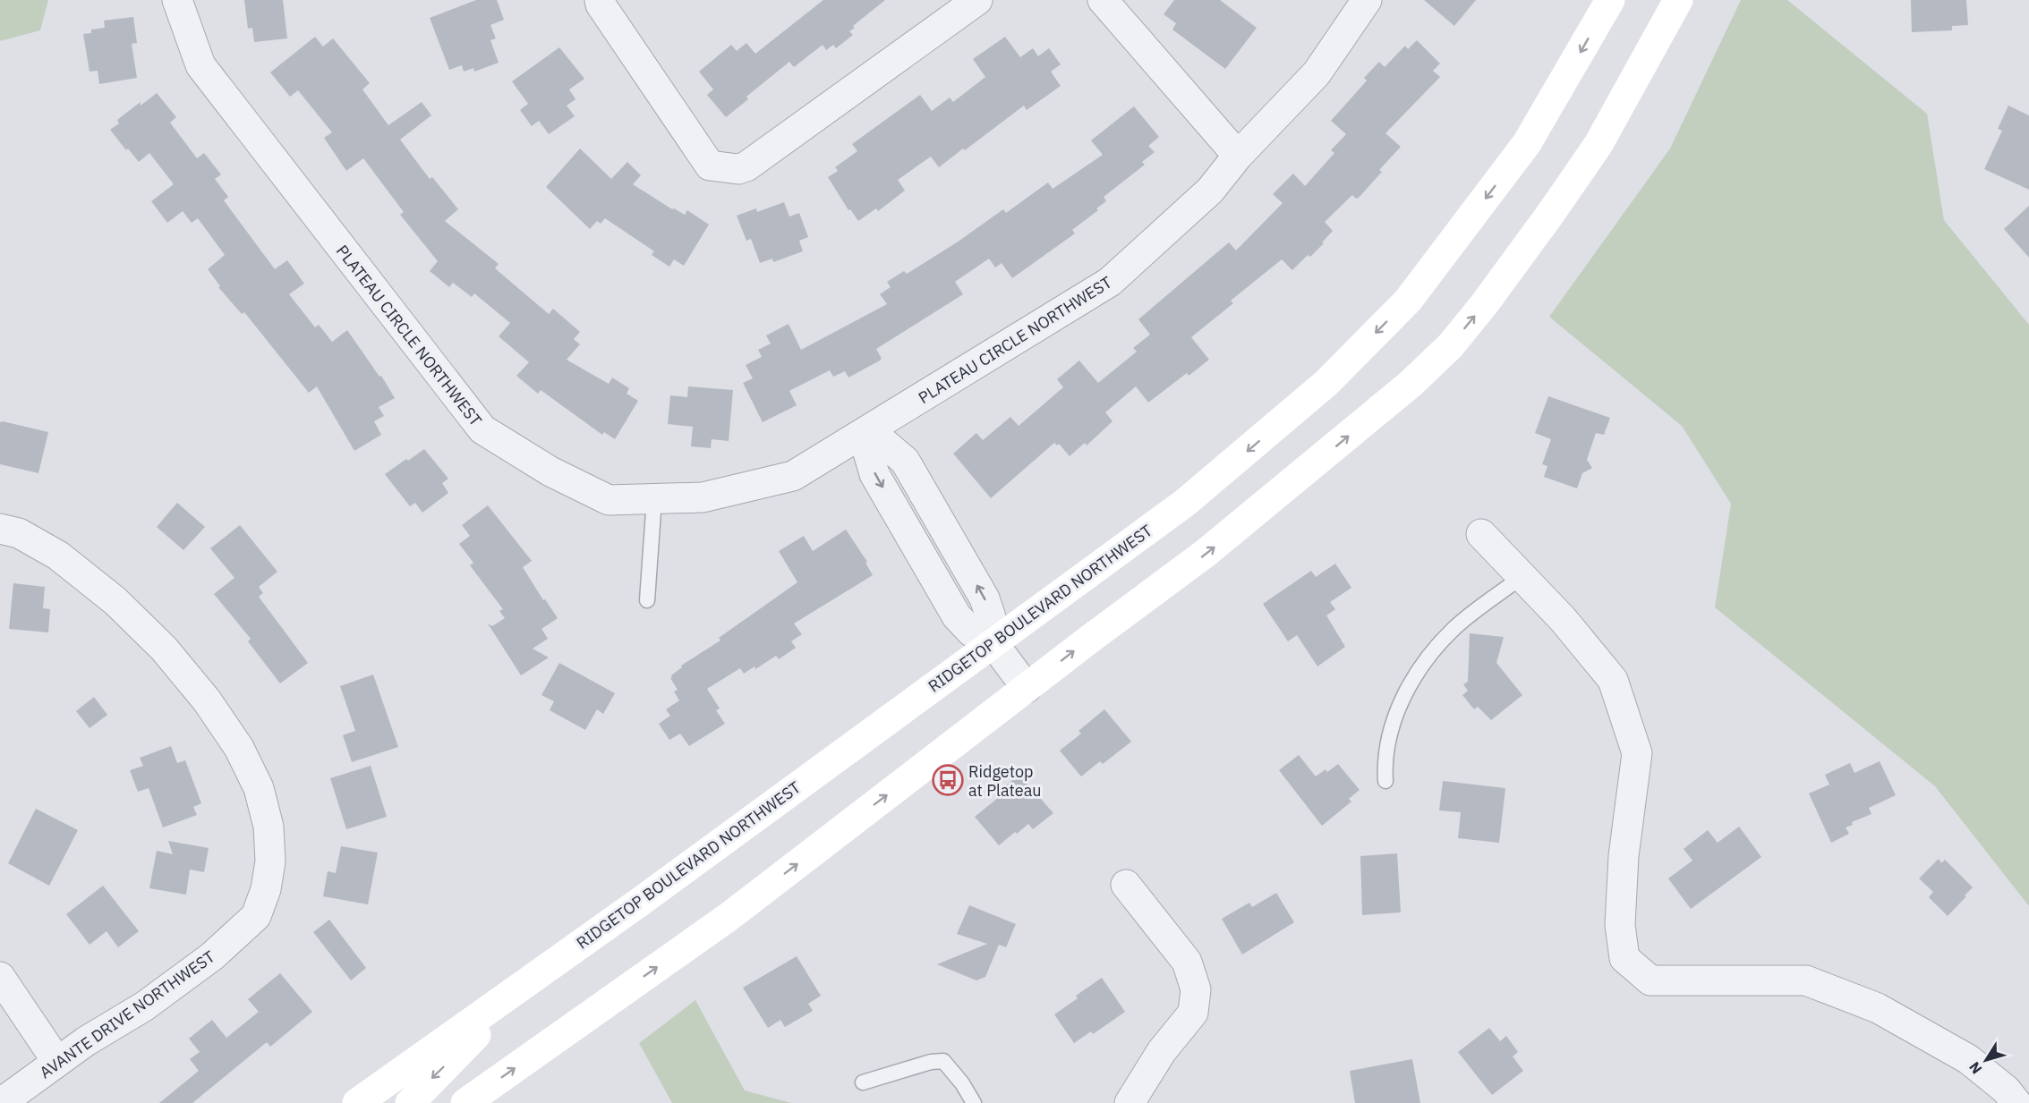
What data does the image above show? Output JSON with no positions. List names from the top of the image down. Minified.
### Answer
{"streets":{"main road":["RIDGETOP BOULEVARD NORTHWEST"],"street":["PLATEAU CIRCLE NORTHWEST","AVANTE DRIVE NORTHWEST"]},"places":{"bus stop":["Ridgetop at Plateau"]},"north":"bottom left"}
